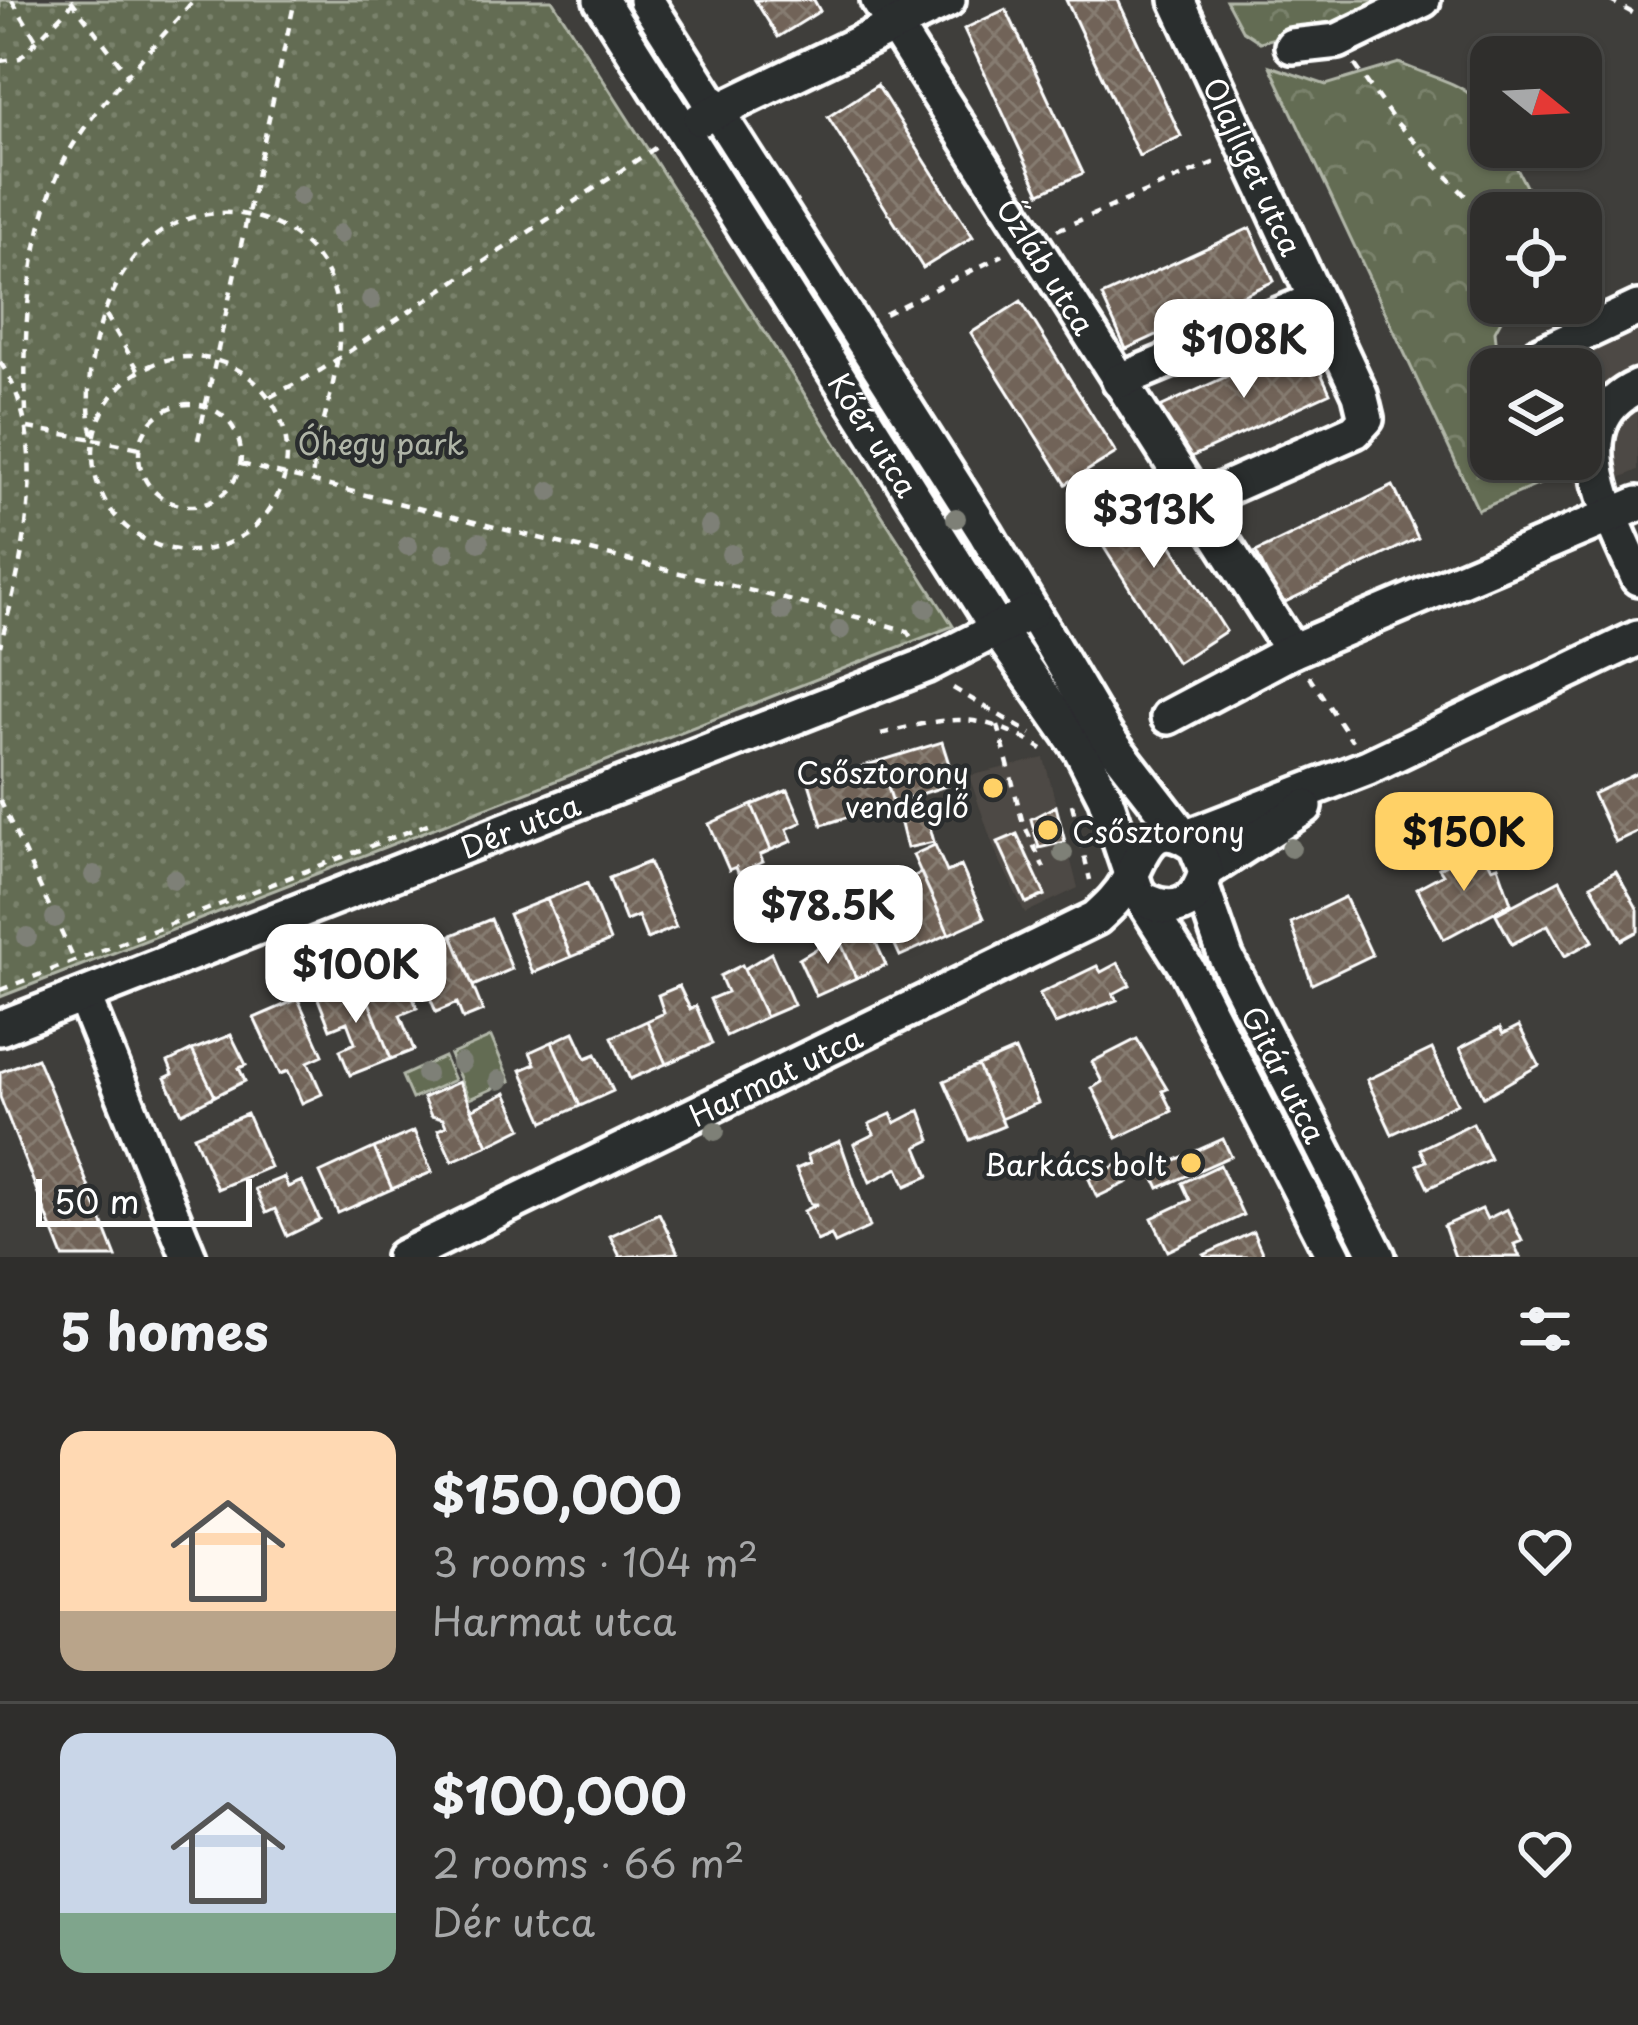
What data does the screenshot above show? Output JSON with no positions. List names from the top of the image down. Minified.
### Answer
{"streets":{"street":["Olajliget utca","Őzláb utca","Kőér utca","Dér utca","Harmat utca","Gitár utca"]},"crossings":[["Olajliget utca","Őzláb utca"],["Kőér utca","Dér utca"],["Kőér utca","Harmat utca"],["Kőér utca","Gitár utca"],["Harmat utca","Gitár utca"]],"parks":["Óhegy park"],"places":["Csősztorony vendéglő","Csősztorony","Barkács bolt"],"scale_bar":"50 m","north":"right","page":{"price":["$108K","$313K","$150K","$78.5K","$100K"],"scale":"50 m","heading":"5 homes","list":[{"name":"$150,000","note":"3 rooms · 104 m² · Harmat utca"},{"name":"$100,000","note":"2 rooms · 66 m² · Dér utca"}]}}
